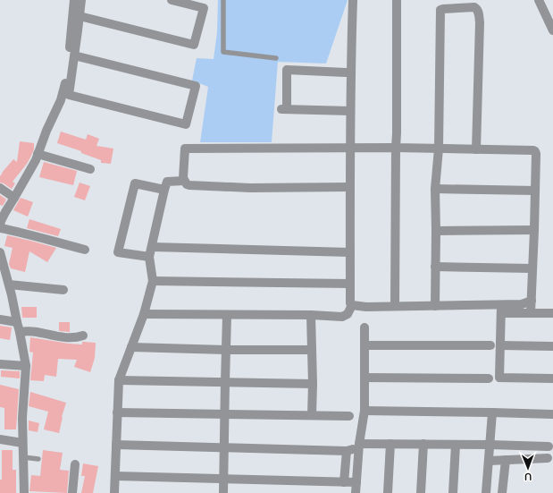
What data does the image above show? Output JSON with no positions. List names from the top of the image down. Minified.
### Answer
{"north":"bottom"}
